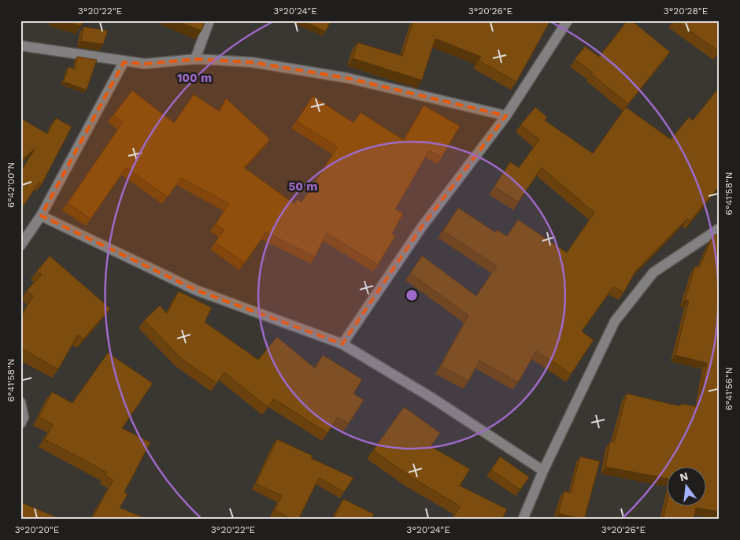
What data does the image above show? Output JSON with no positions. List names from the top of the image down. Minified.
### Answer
{"north":"top","coordinates":["3°20'22\"E","3°20'24\"E","3°20'26\"E","3°20'28\"E","6°42'00\"N","6°41'58\"N","6°41'56\"N","3°20'20\"E"],"rings":["100 m","50 m"]}
